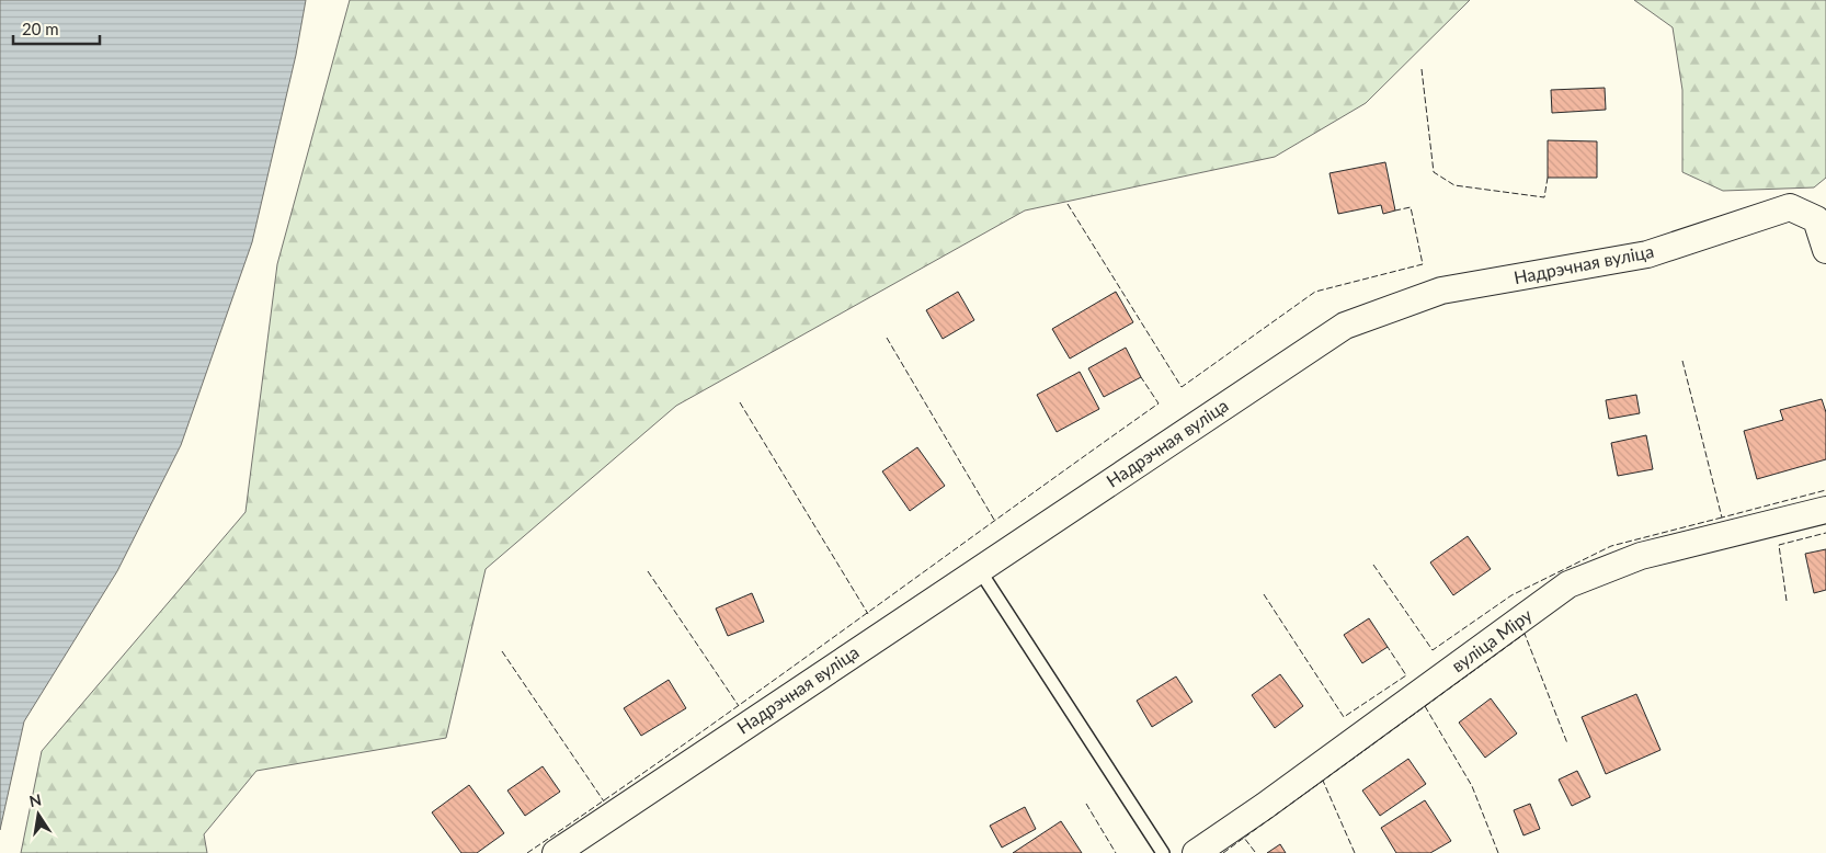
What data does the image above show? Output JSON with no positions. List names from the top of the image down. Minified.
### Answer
{"streets":{"street":["Надрэчная вуліца","вуліца Міру"]},"scale_bar":"20 m","north":"top"}
